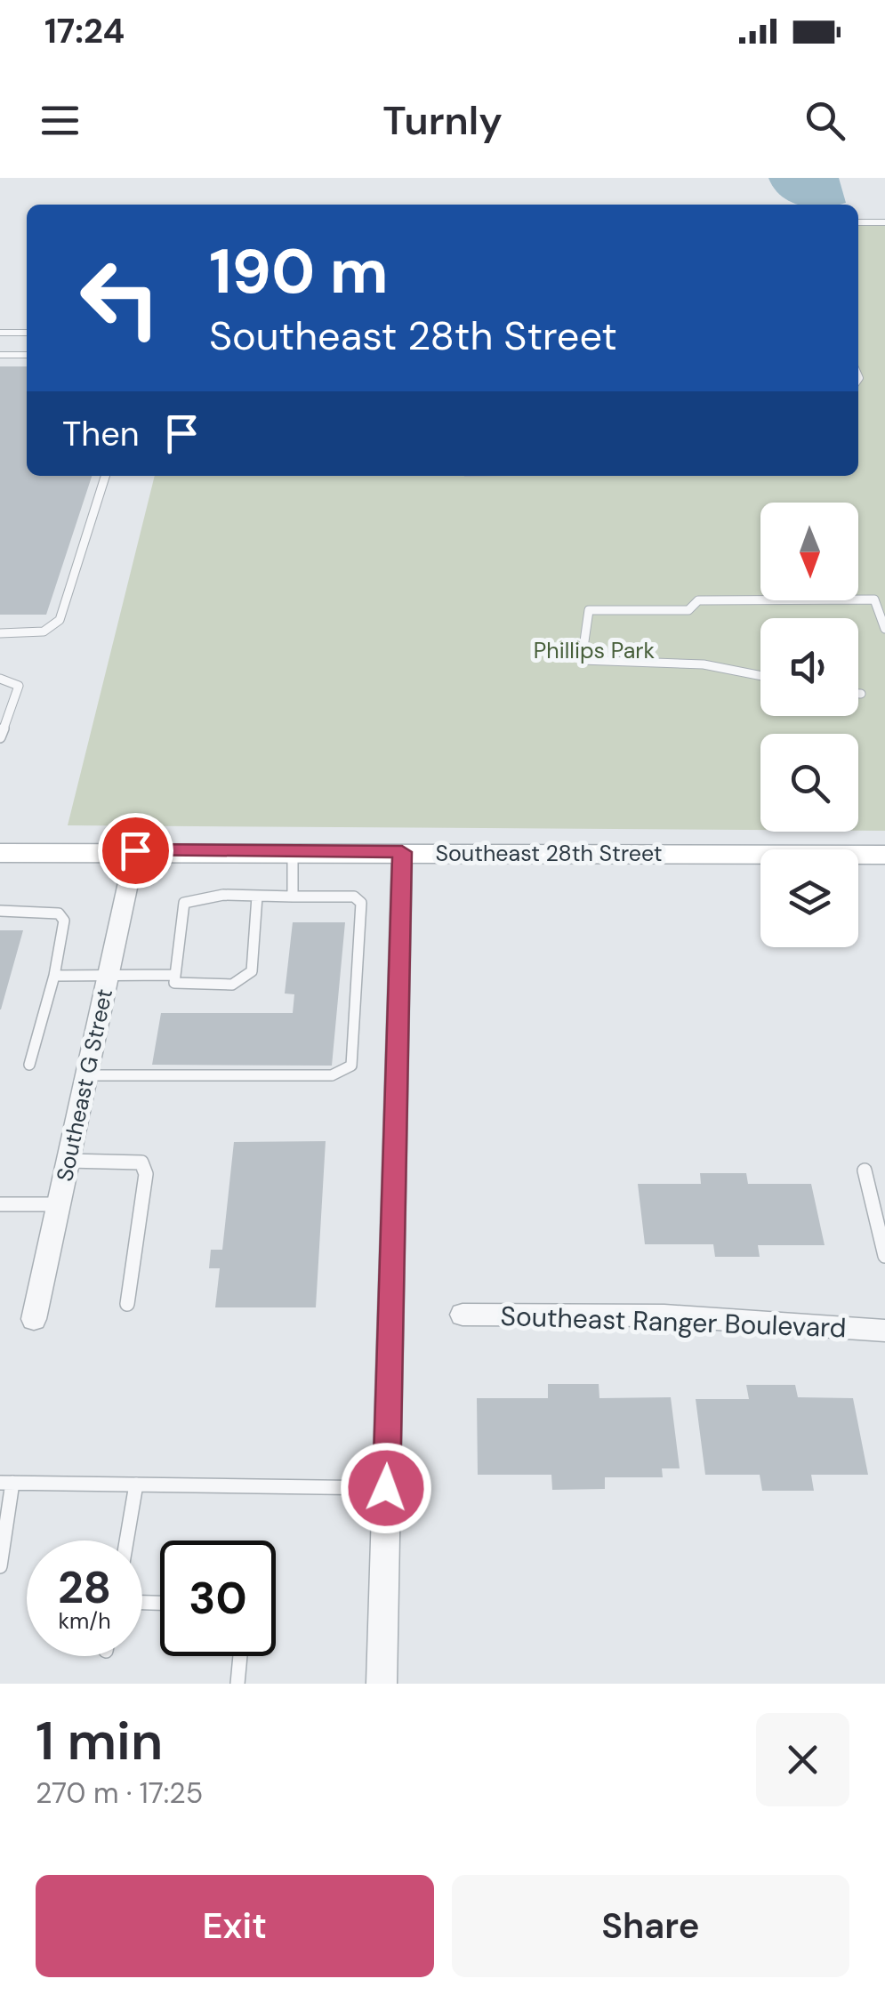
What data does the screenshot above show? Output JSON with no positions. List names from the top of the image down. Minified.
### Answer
{"streets":{"main road":["Southeast 28th Street"],"street":["Southeast G Street","Southeast Ranger Boulevard"]},"crossings":[["Southeast 28th Street","Southeast G Street"]],"parks":["Phillips Park"],"north":"bottom","page":{"status":"17:24","header":"Turnly","turn":["190 m","Southeast 28th Street"],"then":"Then","speed":"28 km/h","limit":"30","heading":["1 min","270 m · 17:25"],"buttons":["Exit","Share"]}}
